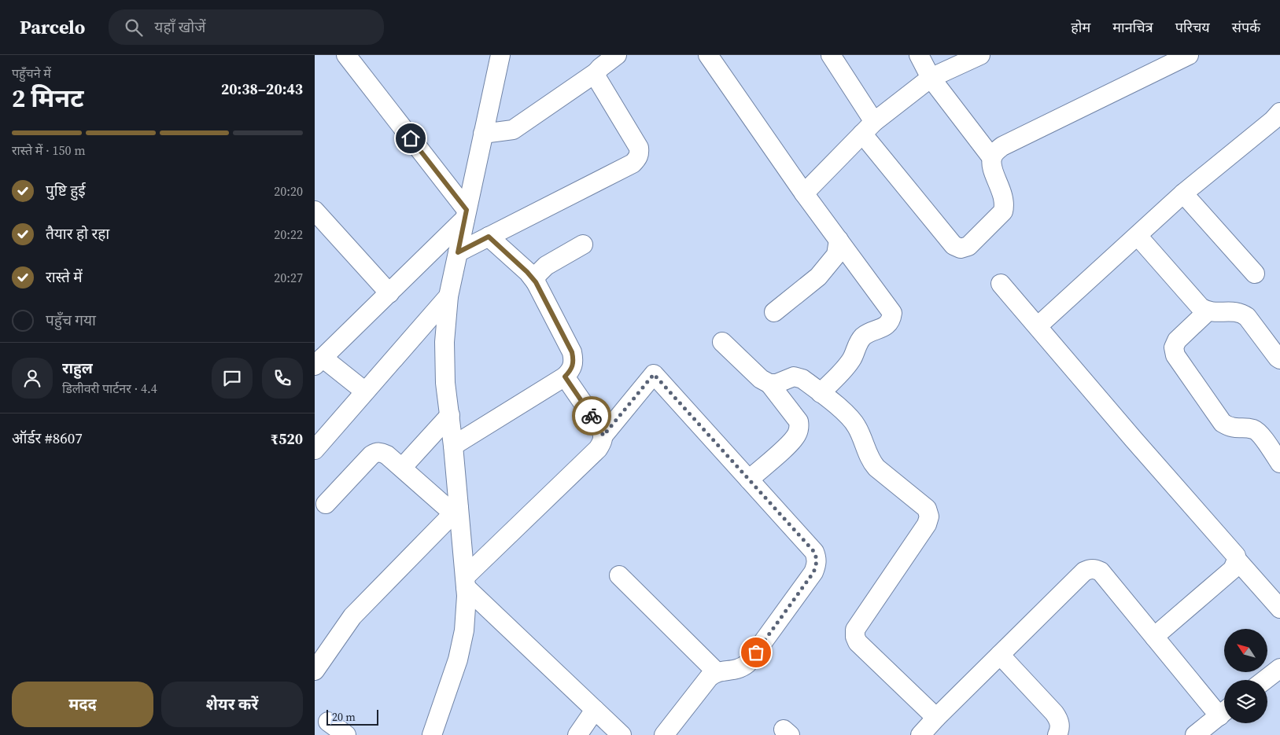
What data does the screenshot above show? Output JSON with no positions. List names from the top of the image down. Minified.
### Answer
{"scale_bar":"20 m","north":"top left","page":{"header":"Parcelo","search":"यहाँ खोजें","nav":["होम","मानचित्र","परिचय","संपर्क"],"heading":["2 मिनट","पहुँचने में","20:38–20:43"],"panel":["राहुल","डिलीवरी पार्टनर · 4.4","ऑर्डर #8607","₹520"],"bar":"रास्ते में · 150 m","list":[["पुष्टि हुई","20:20"],["तैयार हो रहा","20:22"],["रास्ते में","20:27"],"पहुँच गया"],"buttons":["मदद","शेयर करें"],"scale":"20 m"}}
